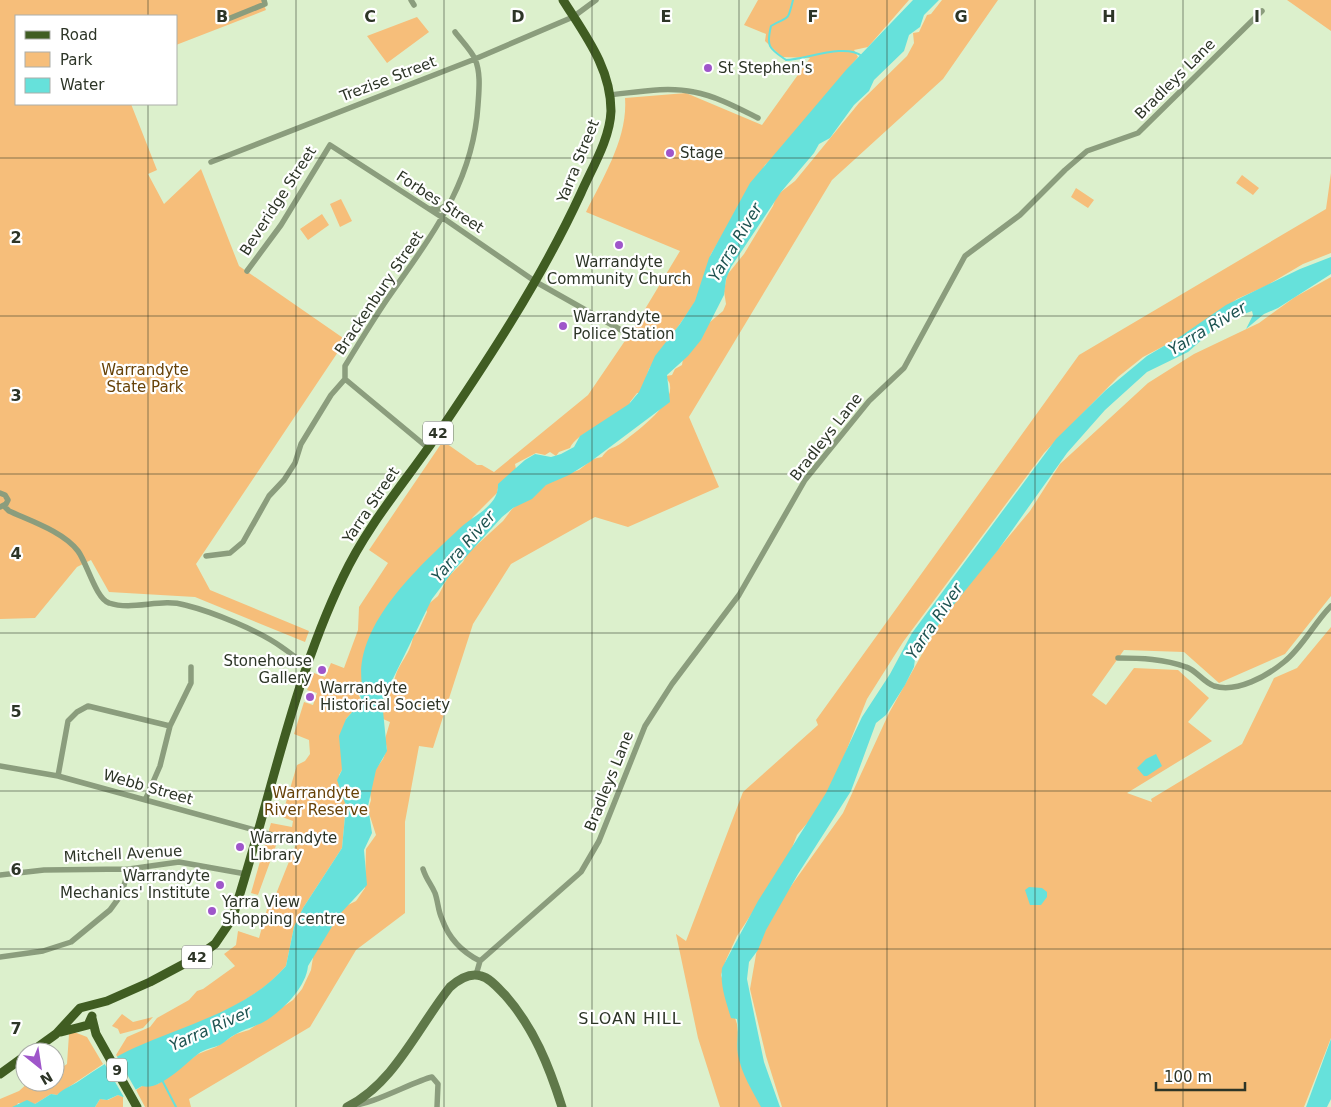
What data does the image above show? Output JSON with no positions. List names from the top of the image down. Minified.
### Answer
{"streets":{"main road":["Yarra Street","42","9"],"street":["Trezise Street","Bradleys Lane","Beveridge Street","Forbes Street","Brackenbury Street","Webb Street","Mitchell Avenue"]},"crossings":[["Trezise Street","Yarra Street"],["Trezise Street","Brackenbury Street"],["Yarra Street","Forbes Street"],["Yarra Street","Webb Street"],["Yarra Street","Mitchell Avenue"],["Yarra Street","9"],["Beveridge Street","Forbes Street"],["Forbes Street","Brackenbury Street"]],"districts":["SLOAN HILL"],"water":["Yarra River"],"parks":["Warrandyte State Park","Warrandyte River Reserve"],"places":["St Stephen's","Stage","Warrandyte Community Church","Warrandyte Police Station","Stonehouse Gallery","Warrandyte Historical Society","Warrandyte Library","Warrandyte Mechanics' Institute","Yarra View Shopping centre"],"legend":["Road","Park","Water"],"scale_bar":"100 m","north":"bottom right","grid":{"columns":["B","C","D","E","F","G","H","I"],"rows":["2","3","4","5","6","7"]}}
